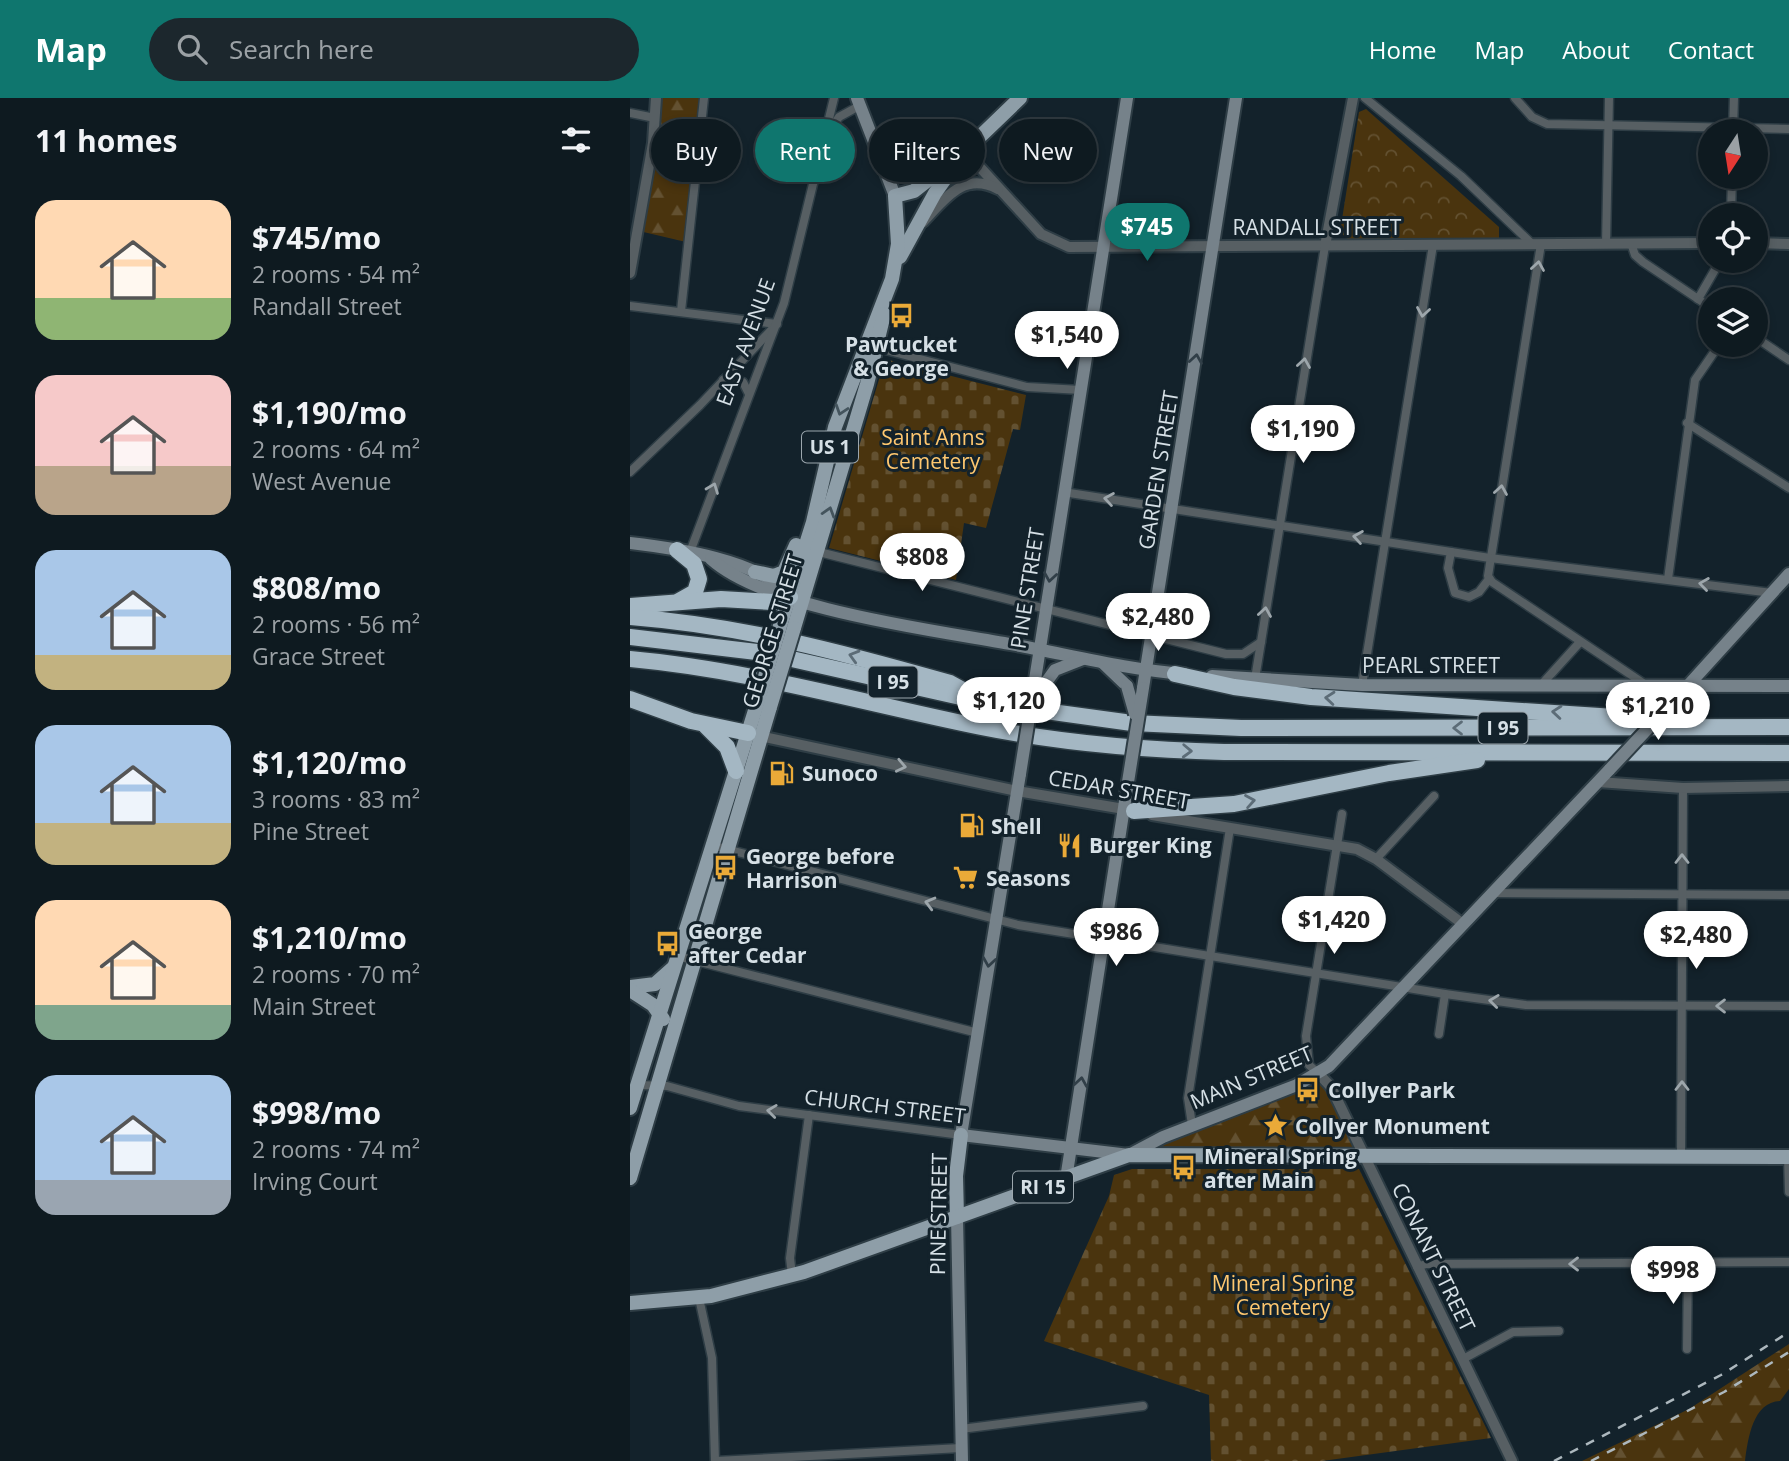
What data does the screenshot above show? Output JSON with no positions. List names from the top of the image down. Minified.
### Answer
{"streets":{"highway":["I 95"],"main road":["US 1","GARDEN STREET","PINE STREET","GEORGE STREET","PEARL STREET","MAIN STREET","CHURCH STREET","RI 15"],"street":["RANDALL STREET","EAST AVENUE","CEDAR STREET","CONANT STREET"]},"crossings":[["RANDALL STREET","GARDEN STREET"],["RANDALL STREET","PINE STREET"],["EAST AVENUE","GEORGE STREET"],["US 1","GEORGE STREET"],["GARDEN STREET","PEARL STREET"],["GARDEN STREET","CEDAR STREET"],["GARDEN STREET","MAIN STREET"],["GARDEN STREET","CHURCH STREET"],["PINE STREET","PEARL STREET"],["PINE STREET","CEDAR STREET"],["PINE STREET","MAIN STREET"],["PINE STREET","CHURCH STREET"],["GEORGE STREET","PEARL STREET"],["GEORGE STREET","CEDAR STREET"],["GEORGE STREET","CHURCH STREET"],["PEARL STREET","MAIN STREET"],["CEDAR STREET","MAIN STREET"],["MAIN STREET","CHURCH STREET"],["MAIN STREET","RI 15"],["MAIN STREET","CONANT STREET"],["CHURCH STREET","RI 15"],["RI 15","CONANT STREET"]],"one_way":["GARDEN STREET","CEDAR STREET"],"parks":["Saint Anns Cemetery","Mineral Spring Cemetery"],"places":{"bus stop":["Pawtucket & George","George before Harrison","George after Cedar","Collyer Park","Mineral Spring after Main"],"fuel station":["Sunoco","Shell"],"restaurant":["Burger King"],"supermarket":["Seasons"],"place":["Collyer Monument"]},"north":"bottom","page":{"header":"Map","search":"Search here","nav":["Home","Map","About","Contact"],"heading":"11 homes","chip":["Buy","Rent","Filters","New"],"list":[{"name":"$745/mo","note":"2 rooms · 54 m² · Randall Street"},{"name":"$1,190/mo","note":"2 rooms · 64 m² · West Avenue"},{"name":"$808/mo","note":"2 rooms · 56 m² · Grace Street"},{"name":"$1,120/mo","note":"3 rooms · 83 m² · Pine Street"},{"name":"$1,210/mo","note":"2 rooms · 70 m² · Main Street"},{"name":"$998/mo","note":"2 rooms · 74 m² · Irving Court"}],"price":["$745","$1,540","$1,190","$808","$2,480","$1,120","$1,210","$1,420","$986","$2,480","$998"]}}
